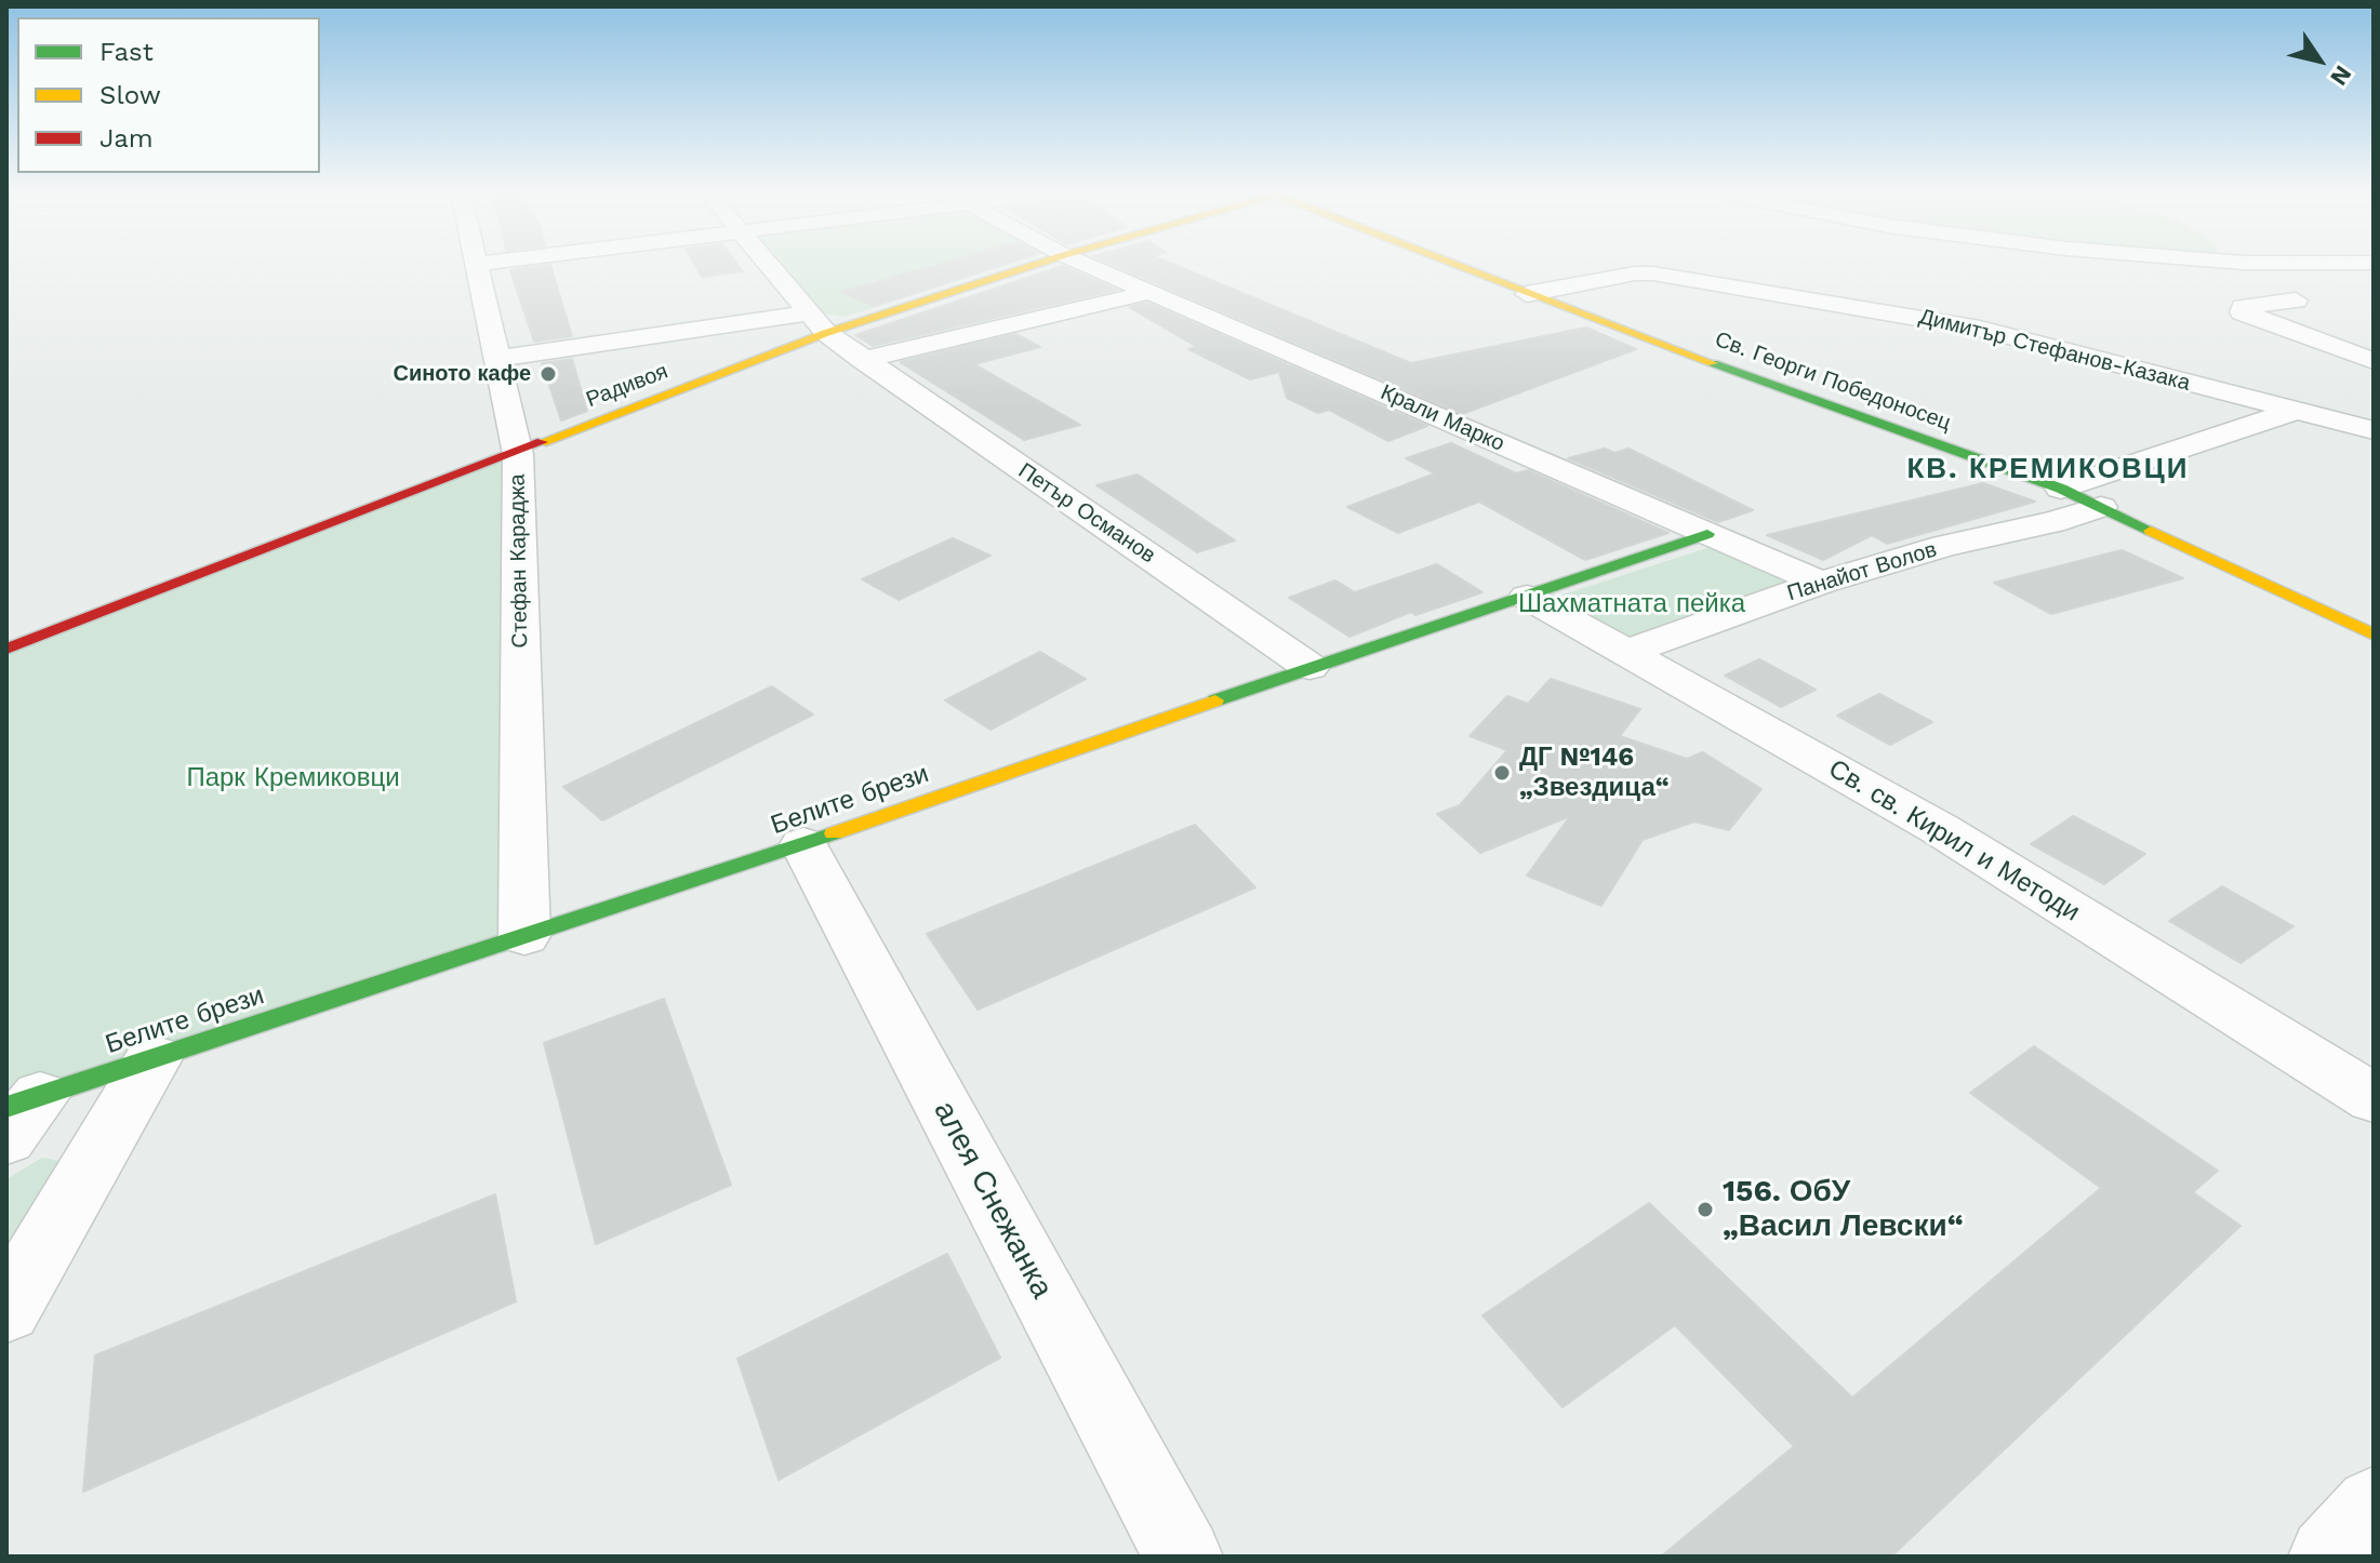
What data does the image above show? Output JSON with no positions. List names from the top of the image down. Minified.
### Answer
{"streets":{"street":["Димитър Стефанов-Казака","Св. Георги Победоносец","Радивоя","Крали Марко","Петър Османов","Стефан Караджа","Панайот Волов","Белите брези","Св. св. Кирил и Методи","алея Снежанка"]},"crossings":[["Димитър Стефанов-Казака","Св. Георги Победоносец"],["Св. Георги Победоносец","Панайот Волов"],["Радивоя","Петър Османов"],["Радивоя","Стефан Караджа"],["Крали Марко","Панайот Волов"],["Крали Марко","Белите брези"],["Петър Османов","Белите брези"],["Стефан Караджа","Белите брези"],["Панайот Волов","Св. св. Кирил и Методи"],["Белите брези","Св. св. Кирил и Методи"],["Белите брези","алея Снежанка"]],"districts":["КВ. КРЕМИКОВЦИ"],"parks":["Шахматната пейка","Парк Кремиковци"],"places":["Синото кафе","ДГ №146 „Звездица“","156. ОбУ „Васил Левски“"],"legend":["Fast","Slow","Jam"],"north":"bottom right"}
